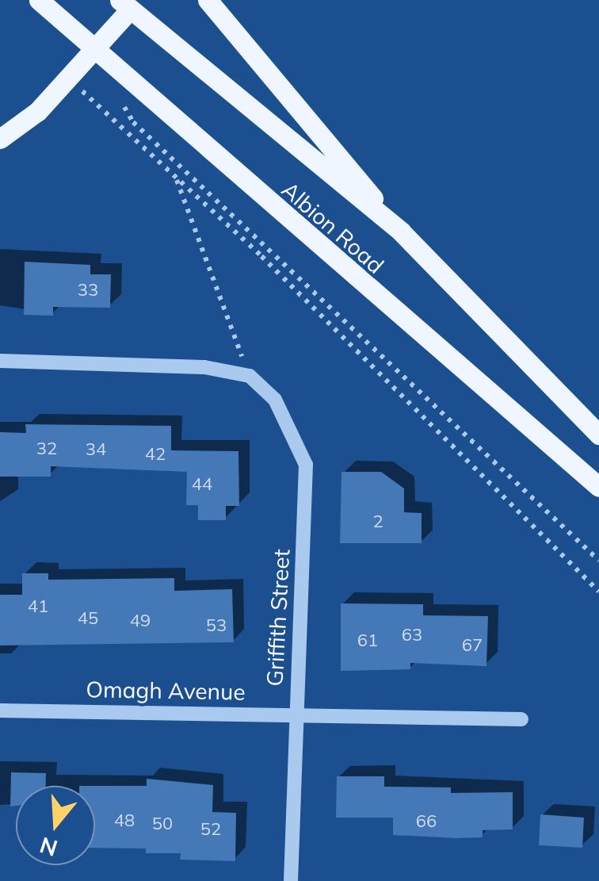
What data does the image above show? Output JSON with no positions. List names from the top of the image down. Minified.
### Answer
{"streets":{"main road":["Albion Road"],"street":["Griffith Street","Omagh Avenue"]},"crossings":[["Griffith Street","Omagh Avenue"]],"house_numbers":["33","32","34","42","44","2","41","45","49","53","63","61","67","48","66","50","52"],"north":"bottom"}
